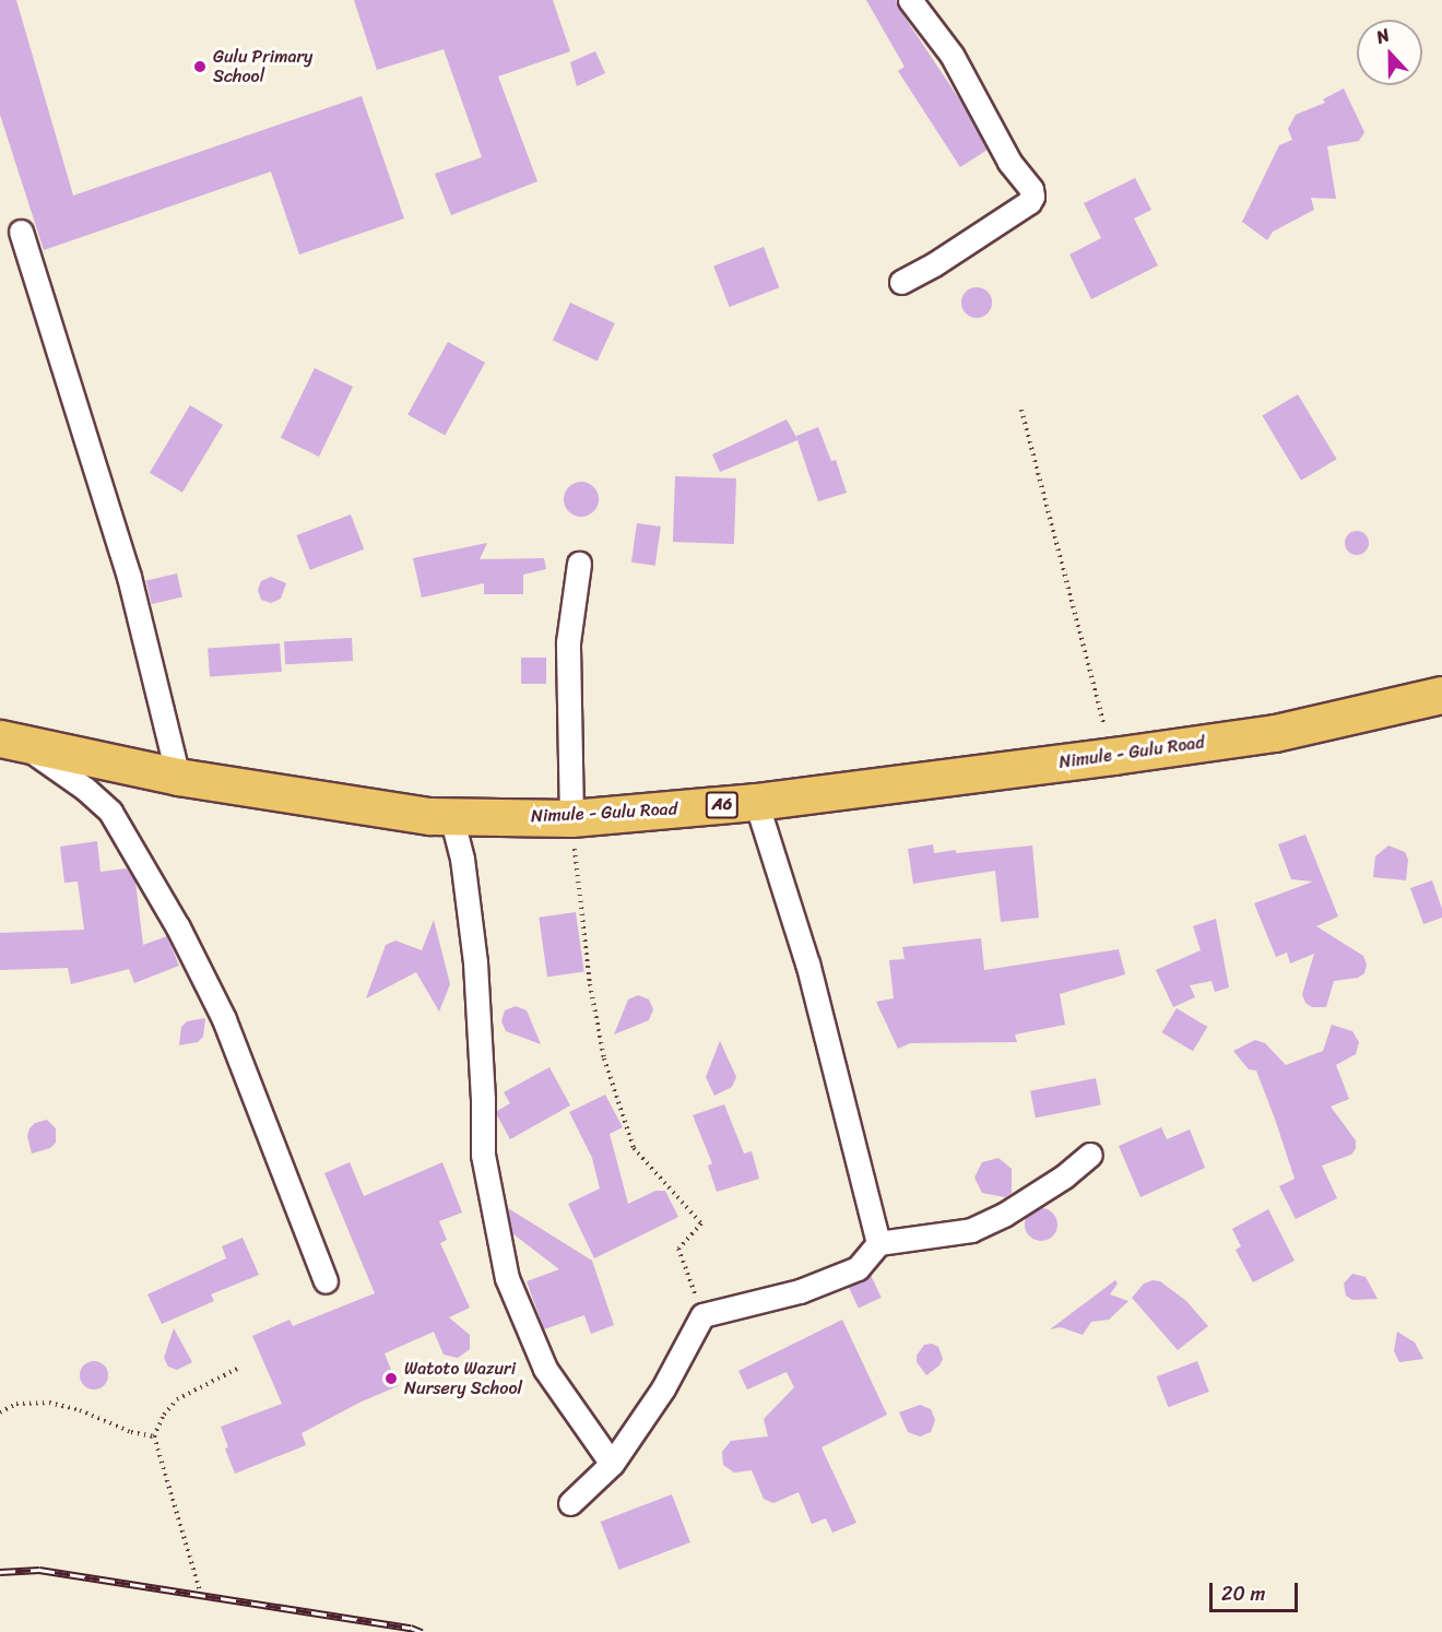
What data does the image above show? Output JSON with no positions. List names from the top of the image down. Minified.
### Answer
{"streets":{"main road":["Nimule - Gulu Road","A6"]},"places":["Gulu Primary School","Watoto Wazuri Nursery School"],"scale_bar":"20 m","north":"top"}
